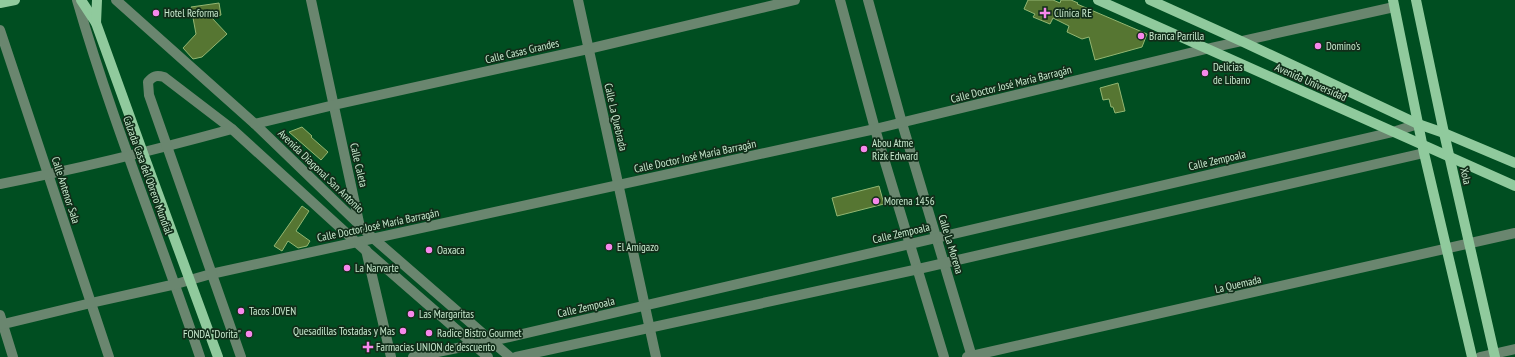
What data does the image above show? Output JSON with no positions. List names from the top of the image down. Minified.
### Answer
{"streets":{"main road":["Avenida Universidad","Calzada Casa del Obrero Mundial","Xola"],"street":["Calle Casas Grandes","Calle Doctor José María Barragán","Calle La Quebrada","Calle Zempoala","Calle Caleta","Avenida Diagonal San Antonio","Calle Antenor Sala","Calle La Morena","La Quemada"]},"crossings":[["Calle Casas Grandes","Calle La Quebrada"],["Calle Casas Grandes","Calle Caleta"],["Calle Casas Grandes","Avenida Diagonal San Antonio"],["Avenida Universidad","Calle Doctor José María Barragán"],["Avenida Universidad","Calle Zempoala"],["Avenida Universidad","Xola"],["Calle Doctor José María Barragán","Calle La Quebrada"],["Calle Doctor José María Barragán","Calle Caleta"],["Calle Doctor José María Barragán","Calzada Casa del Obrero Mundial"],["Calle Doctor José María Barragán","Calle Antenor Sala"],["Calle Doctor José María Barragán","Calle La Morena"],["Calle La Quebrada","Calle Zempoala"],["Calle Zempoala","Calle La Morena"],["Calle Caleta","Avenida Diagonal San Antonio"],["Xola","La Quemada"],["Calle La Morena","La Quemada"]],"places":{"other":["Hotel Reforma","Branca Parrilla","Domino's","Delicias de Líbano","Abou Atme Rizk Edward","Morena 1456","El Amigazo","Oaxaca","La Narvarte","Tacos JOVEN","Las Margaritas","Quesadillas Tostadas y Mas","Radice Bistro Gourmet","FONDA \"Dorita\""],"health":["Clínica RE","Farmacias UNION de descuento"]}}
